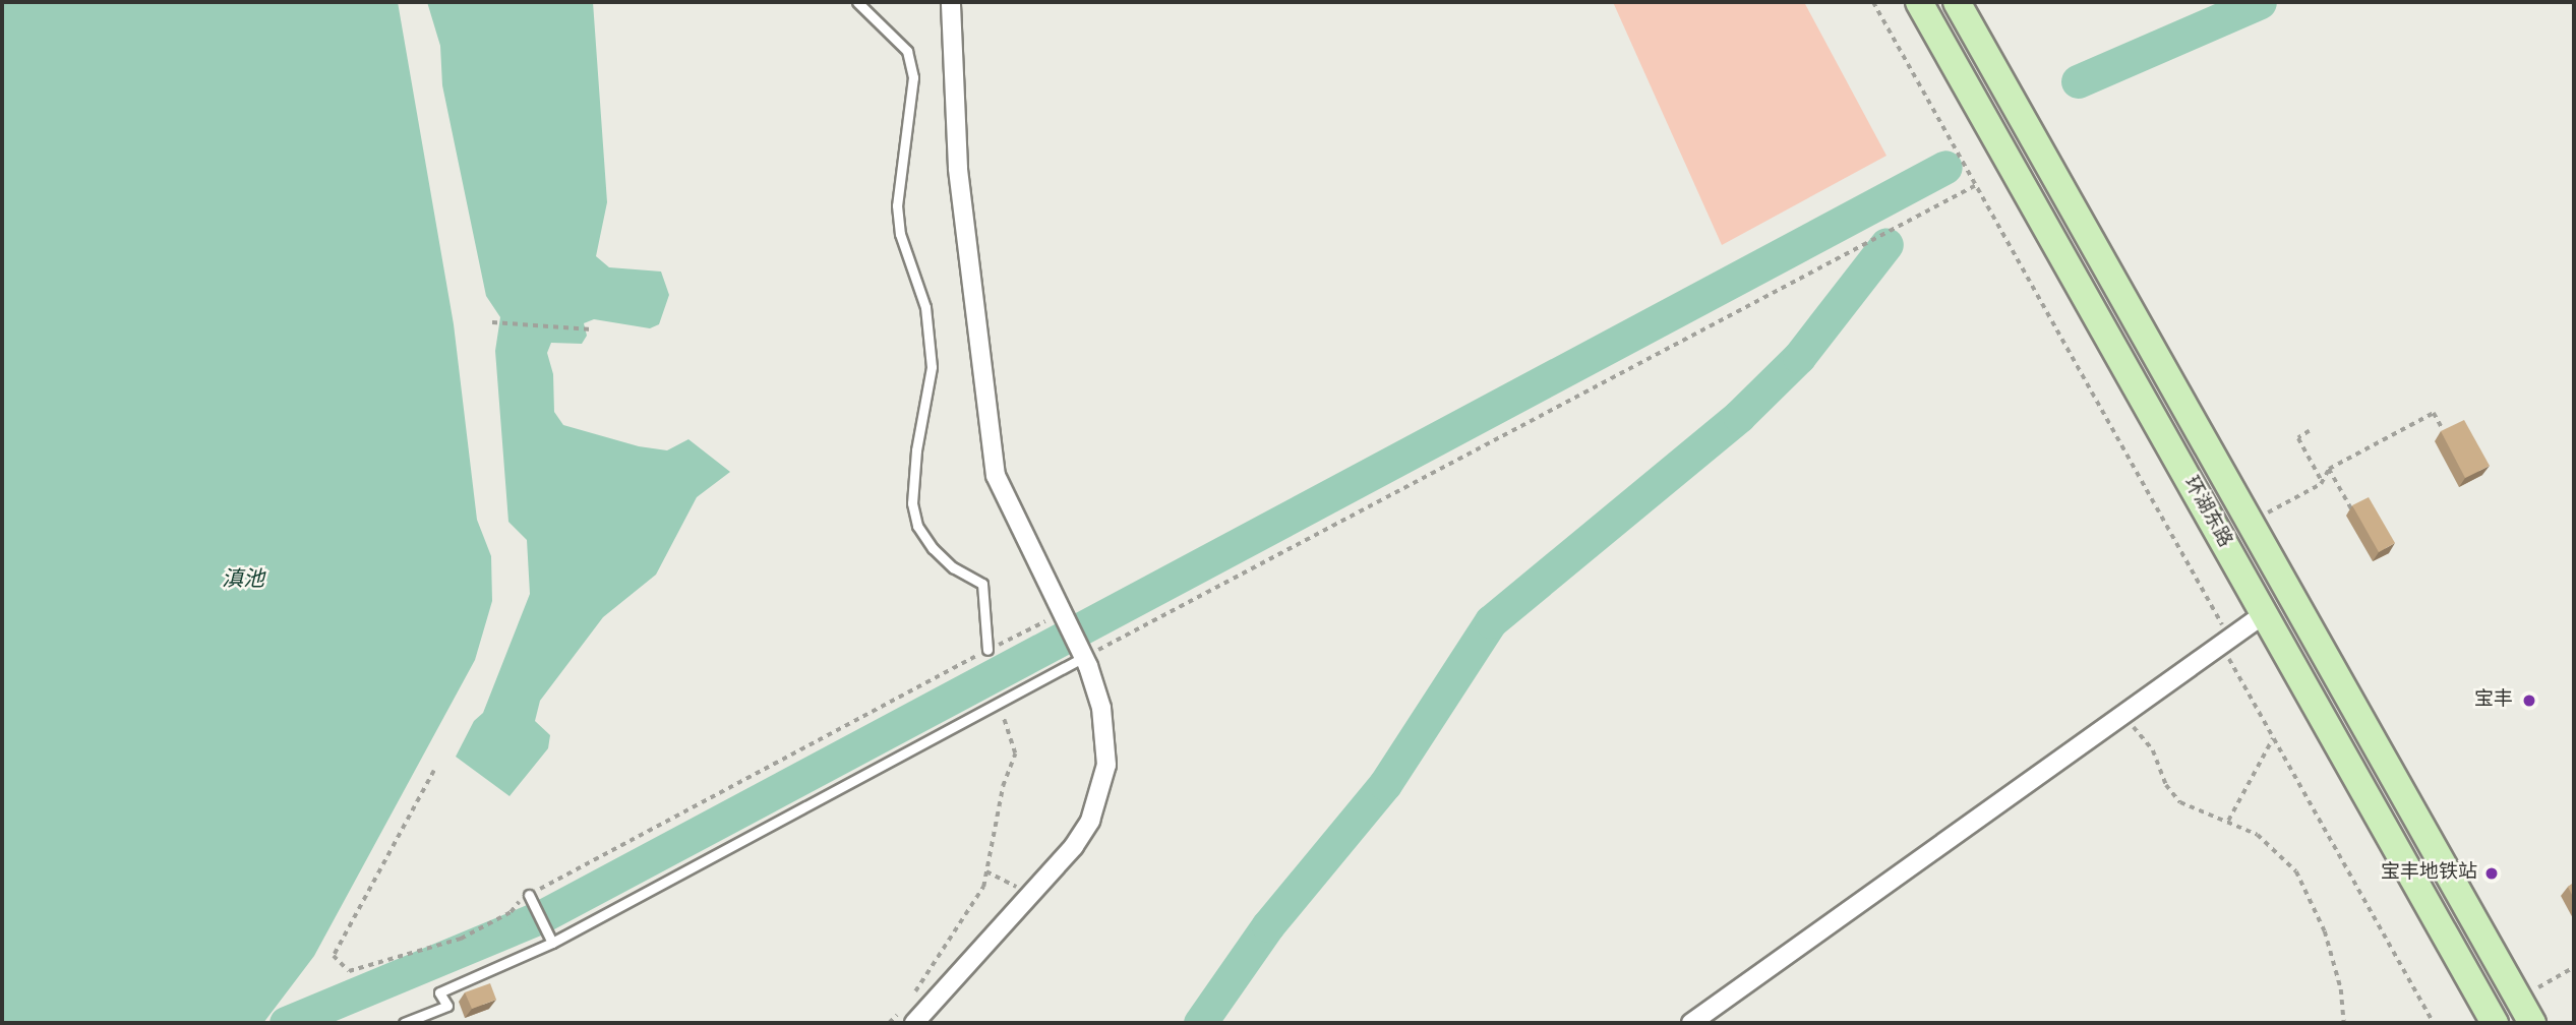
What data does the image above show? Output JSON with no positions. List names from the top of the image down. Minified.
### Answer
{"streets":{"main road":["环湖东路"]},"water":["滇池"],"places":["宝丰","宝丰地铁站"]}
